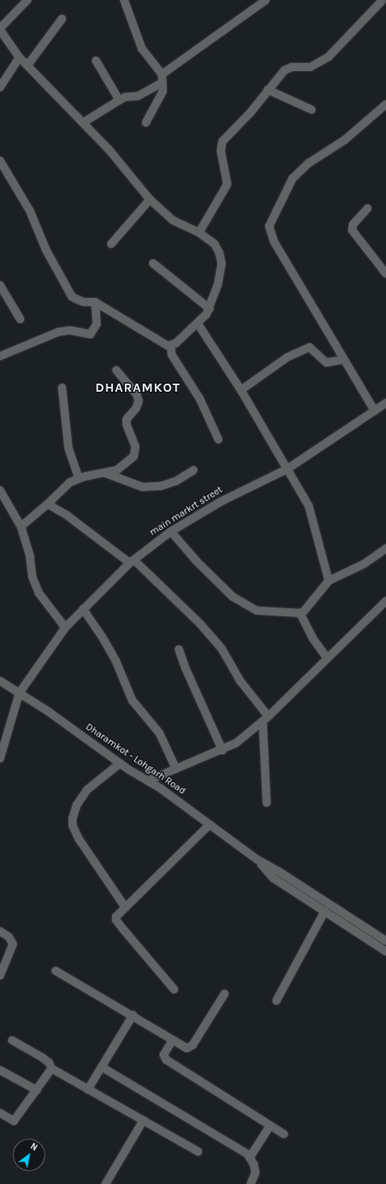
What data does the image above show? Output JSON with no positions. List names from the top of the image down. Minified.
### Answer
{"streets":{"street":["main markrt street","Dharamkot - Lohgarh Road"]},"crossings":[["main markrt street","Dharamkot - Lohgarh Road"]],"districts":["DHARAMKOT"],"north":"top right"}
